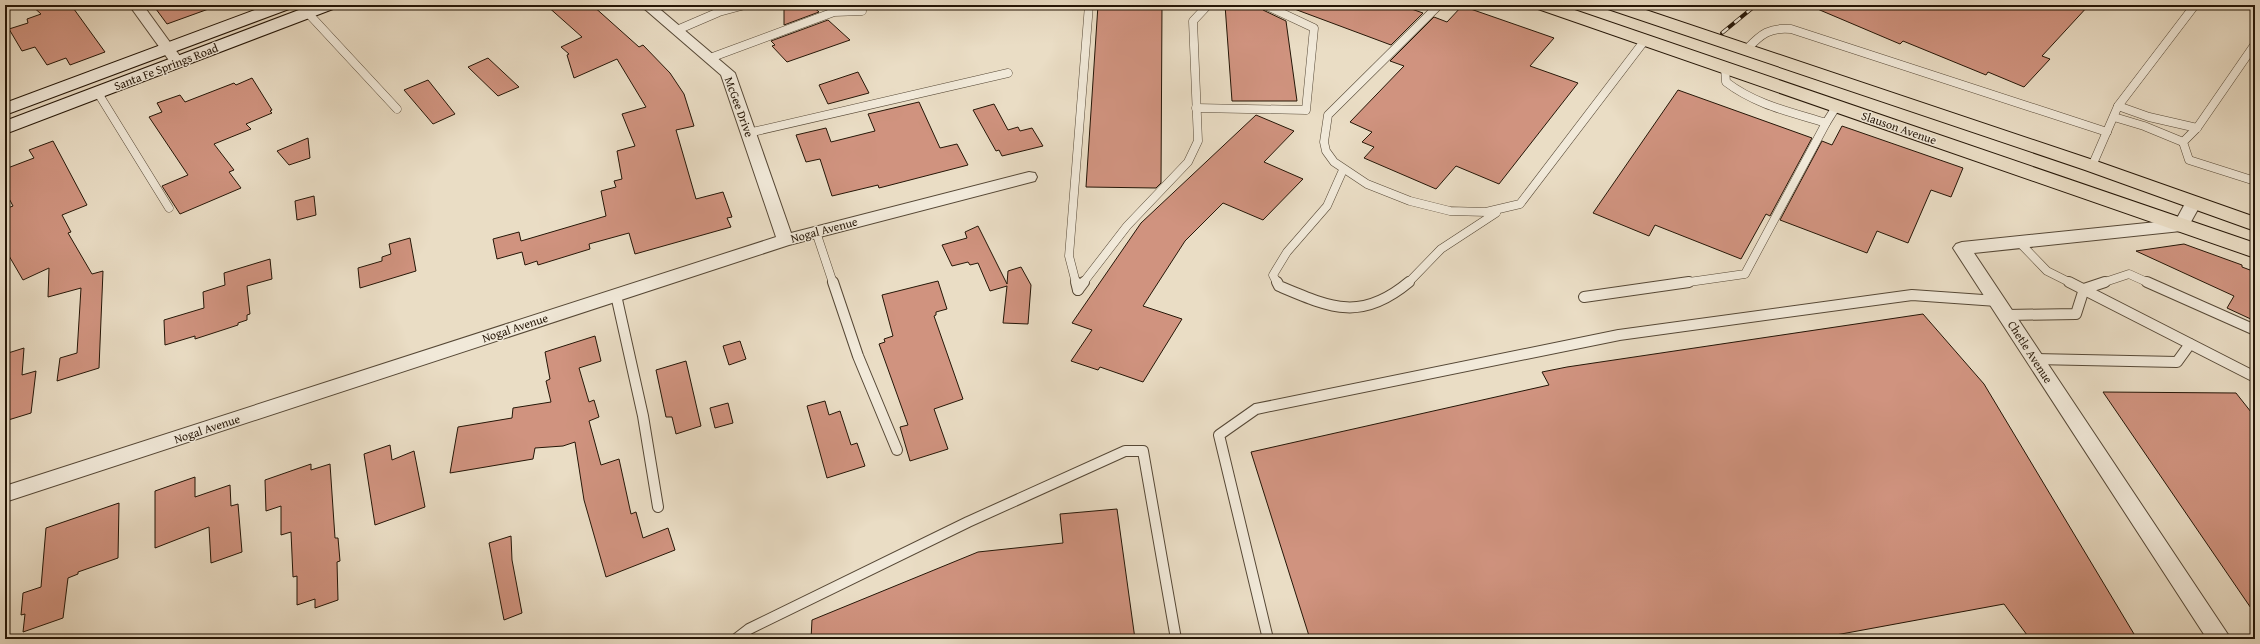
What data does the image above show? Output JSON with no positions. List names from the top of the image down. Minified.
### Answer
{"streets":{"main road":["Santa Fe Springs Road","Slauson Avenue"],"street":["McGee Drive","Nogal Avenue","Chetle Avenue"]},"crossings":[["McGee Drive","Nogal Avenue"],["Slauson Avenue","Chetle Avenue"]]}
